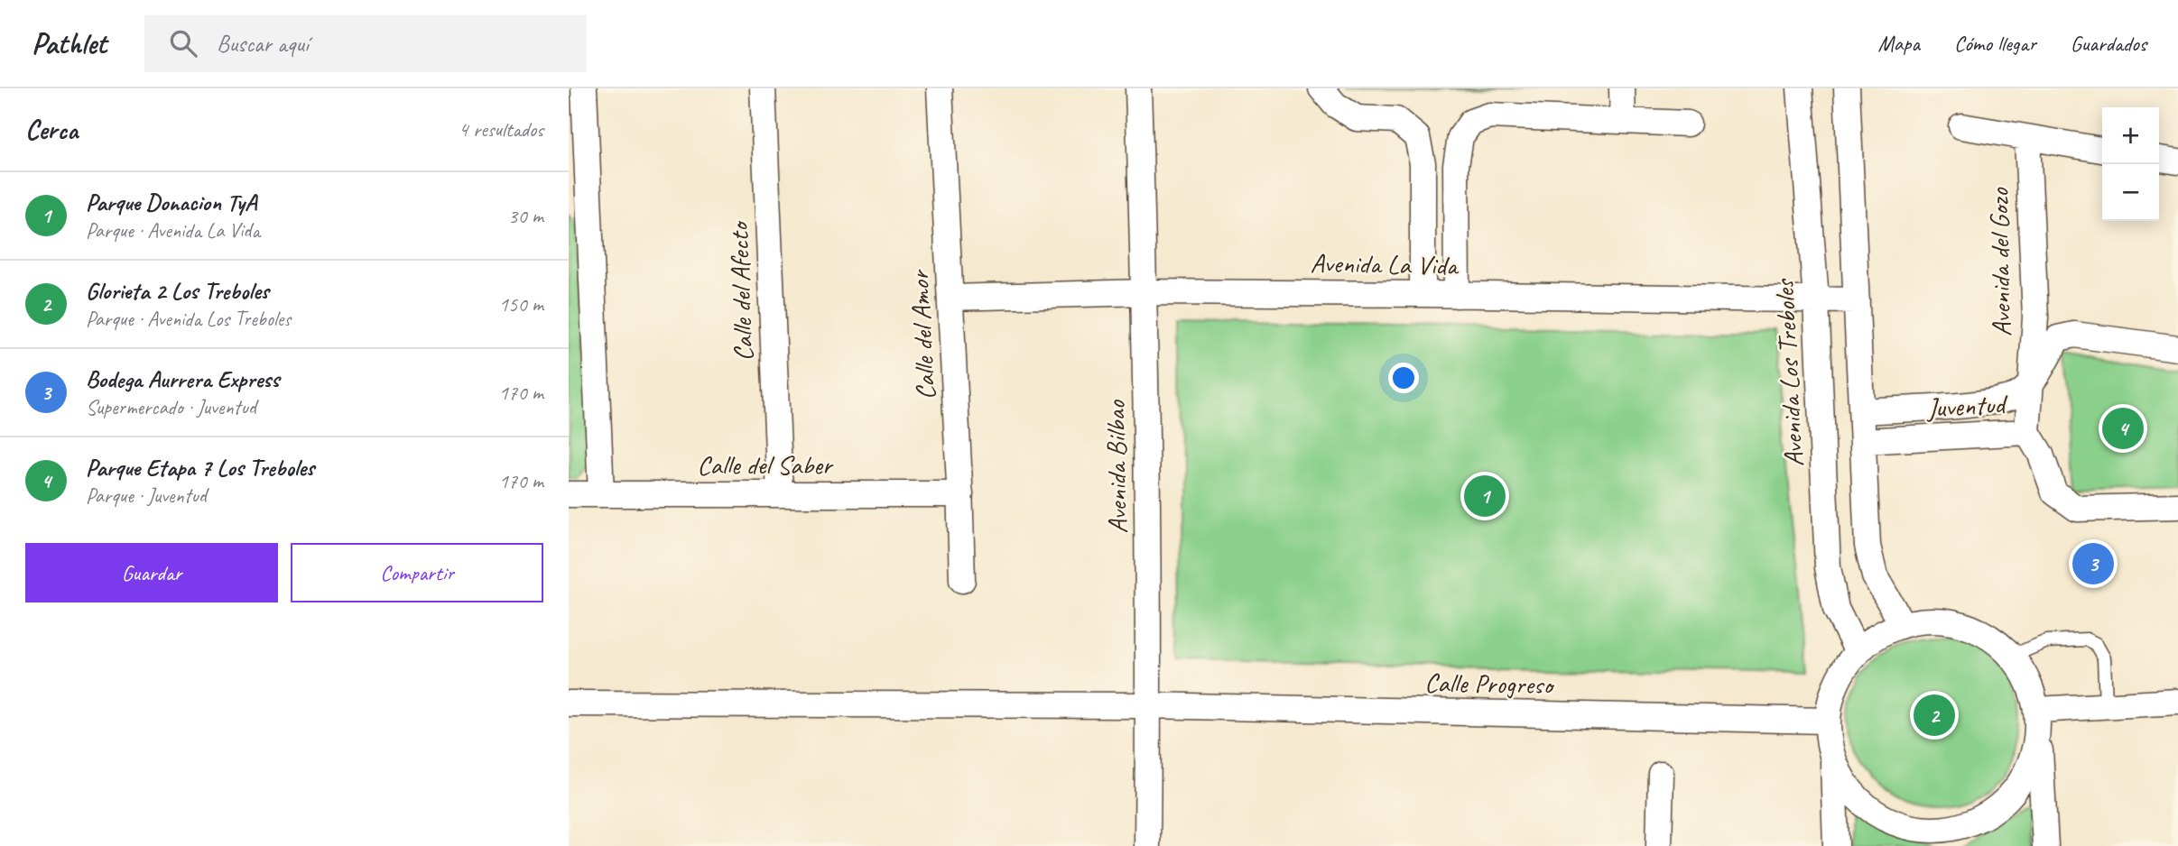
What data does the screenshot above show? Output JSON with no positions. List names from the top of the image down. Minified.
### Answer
{"streets":{"street":["Avenida del Gozo","Avenida La Vida","Calle del Afecto","Calle del Amor","Avenida Los Treboles","Juventud","Calle del Saber","Avenida Bilbao","Calle Progreso"]},"crossings":[["Avenida del Gozo","Juventud"],["Avenida La Vida","Calle del Amor"],["Avenida La Vida","Avenida Los Treboles"],["Avenida La Vida","Avenida Bilbao"],["Calle del Afecto","Calle del Saber"],["Calle del Amor","Calle del Saber"],["Avenida Los Treboles","Calle Progreso"],["Avenida Bilbao","Calle Progreso"]],"page":{"header":"Pathlet","search":"Buscar aquí","nav":["Mapa","Cómo llegar","Guardados"],"heading":["Cerca","4 resultados"],"map_buttons":["+","−"],"list":[{"mark":"1","name":"Parque Donacion TyA","note":"Parque · Avenida La Vida","value":"30 m"},{"mark":"2","name":"Glorieta 2 Los Treboles","note":"Parque · Avenida Los Treboles","value":"150 m"},{"mark":"3","name":"Bodega Aurrera Express","note":"Supermercado · Juventud","value":"170 m"},{"mark":"4","name":"Parque Etapa 7 Los Treboles","note":"Parque · Juventud","value":"170 m"}],"pins":["4","1","3","2"],"buttons":["Guardar","Compartir"]}}
